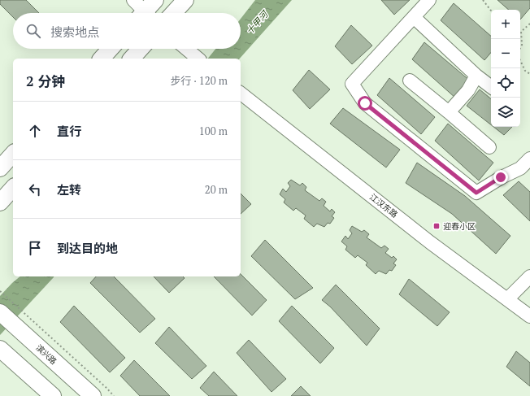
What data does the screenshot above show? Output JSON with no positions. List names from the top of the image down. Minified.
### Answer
{"streets":{"main road":["滨兴路"],"street":["江汉东路"]},"water":["十甲河"],"places":{"transit":["迎春小区"]},"page":{"map_buttons":["+","−"],"search":"搜索地点","heading":["2 分钟","步行 · 120 m"],"list":[["直行","100 m"],["左转","20 m"],"到达目的地"]}}
